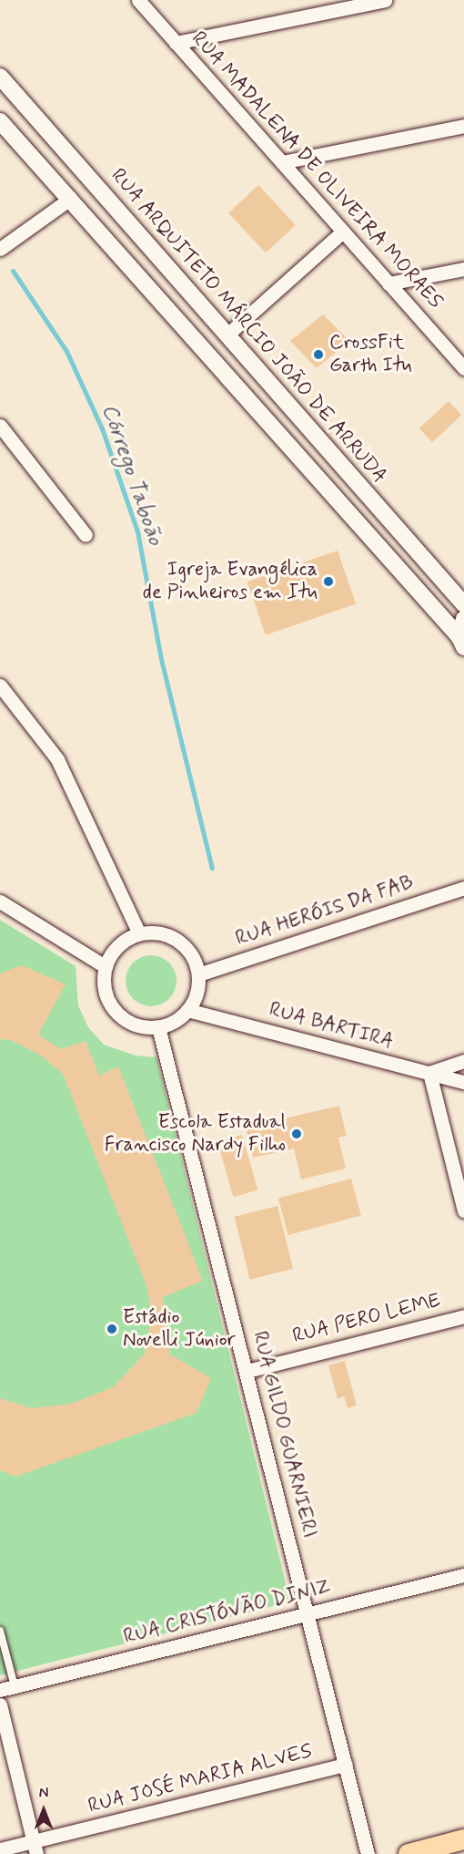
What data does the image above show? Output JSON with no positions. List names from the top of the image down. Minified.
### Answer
{"streets":{"street":["RUA MADALENA DE OLIVEIRA MORAES","RUA ARQUITETO MÁRCIO JOÃO DE ARRUDA","RUA HERÓIS DA FAB","RUA BARTIRA","RUA PERO LEME","RUA GILDO GUARNIERI","RUA CRISTÓVÃO DINIZ","RUA JOSÉ MARIA ALVES"]},"crossings":[["RUA HERÓIS DA FAB","RUA BARTIRA"],["RUA HERÓIS DA FAB","RUA GILDO GUARNIERI"],["RUA BARTIRA","RUA GILDO GUARNIERI"],["RUA PERO LEME","RUA GILDO GUARNIERI"],["RUA GILDO GUARNIERI","RUA CRISTÓVÃO DINIZ"],["RUA GILDO GUARNIERI","RUA JOSÉ MARIA ALVES"]],"water":["Córrego Taboão"],"places":["CrossFit Garth Itu","Igreja Evangélica de Pinheiros em Itu","Escola Estadual Francisco Nardy Filho","Estádio Novelli Júnior"],"north":"top"}
